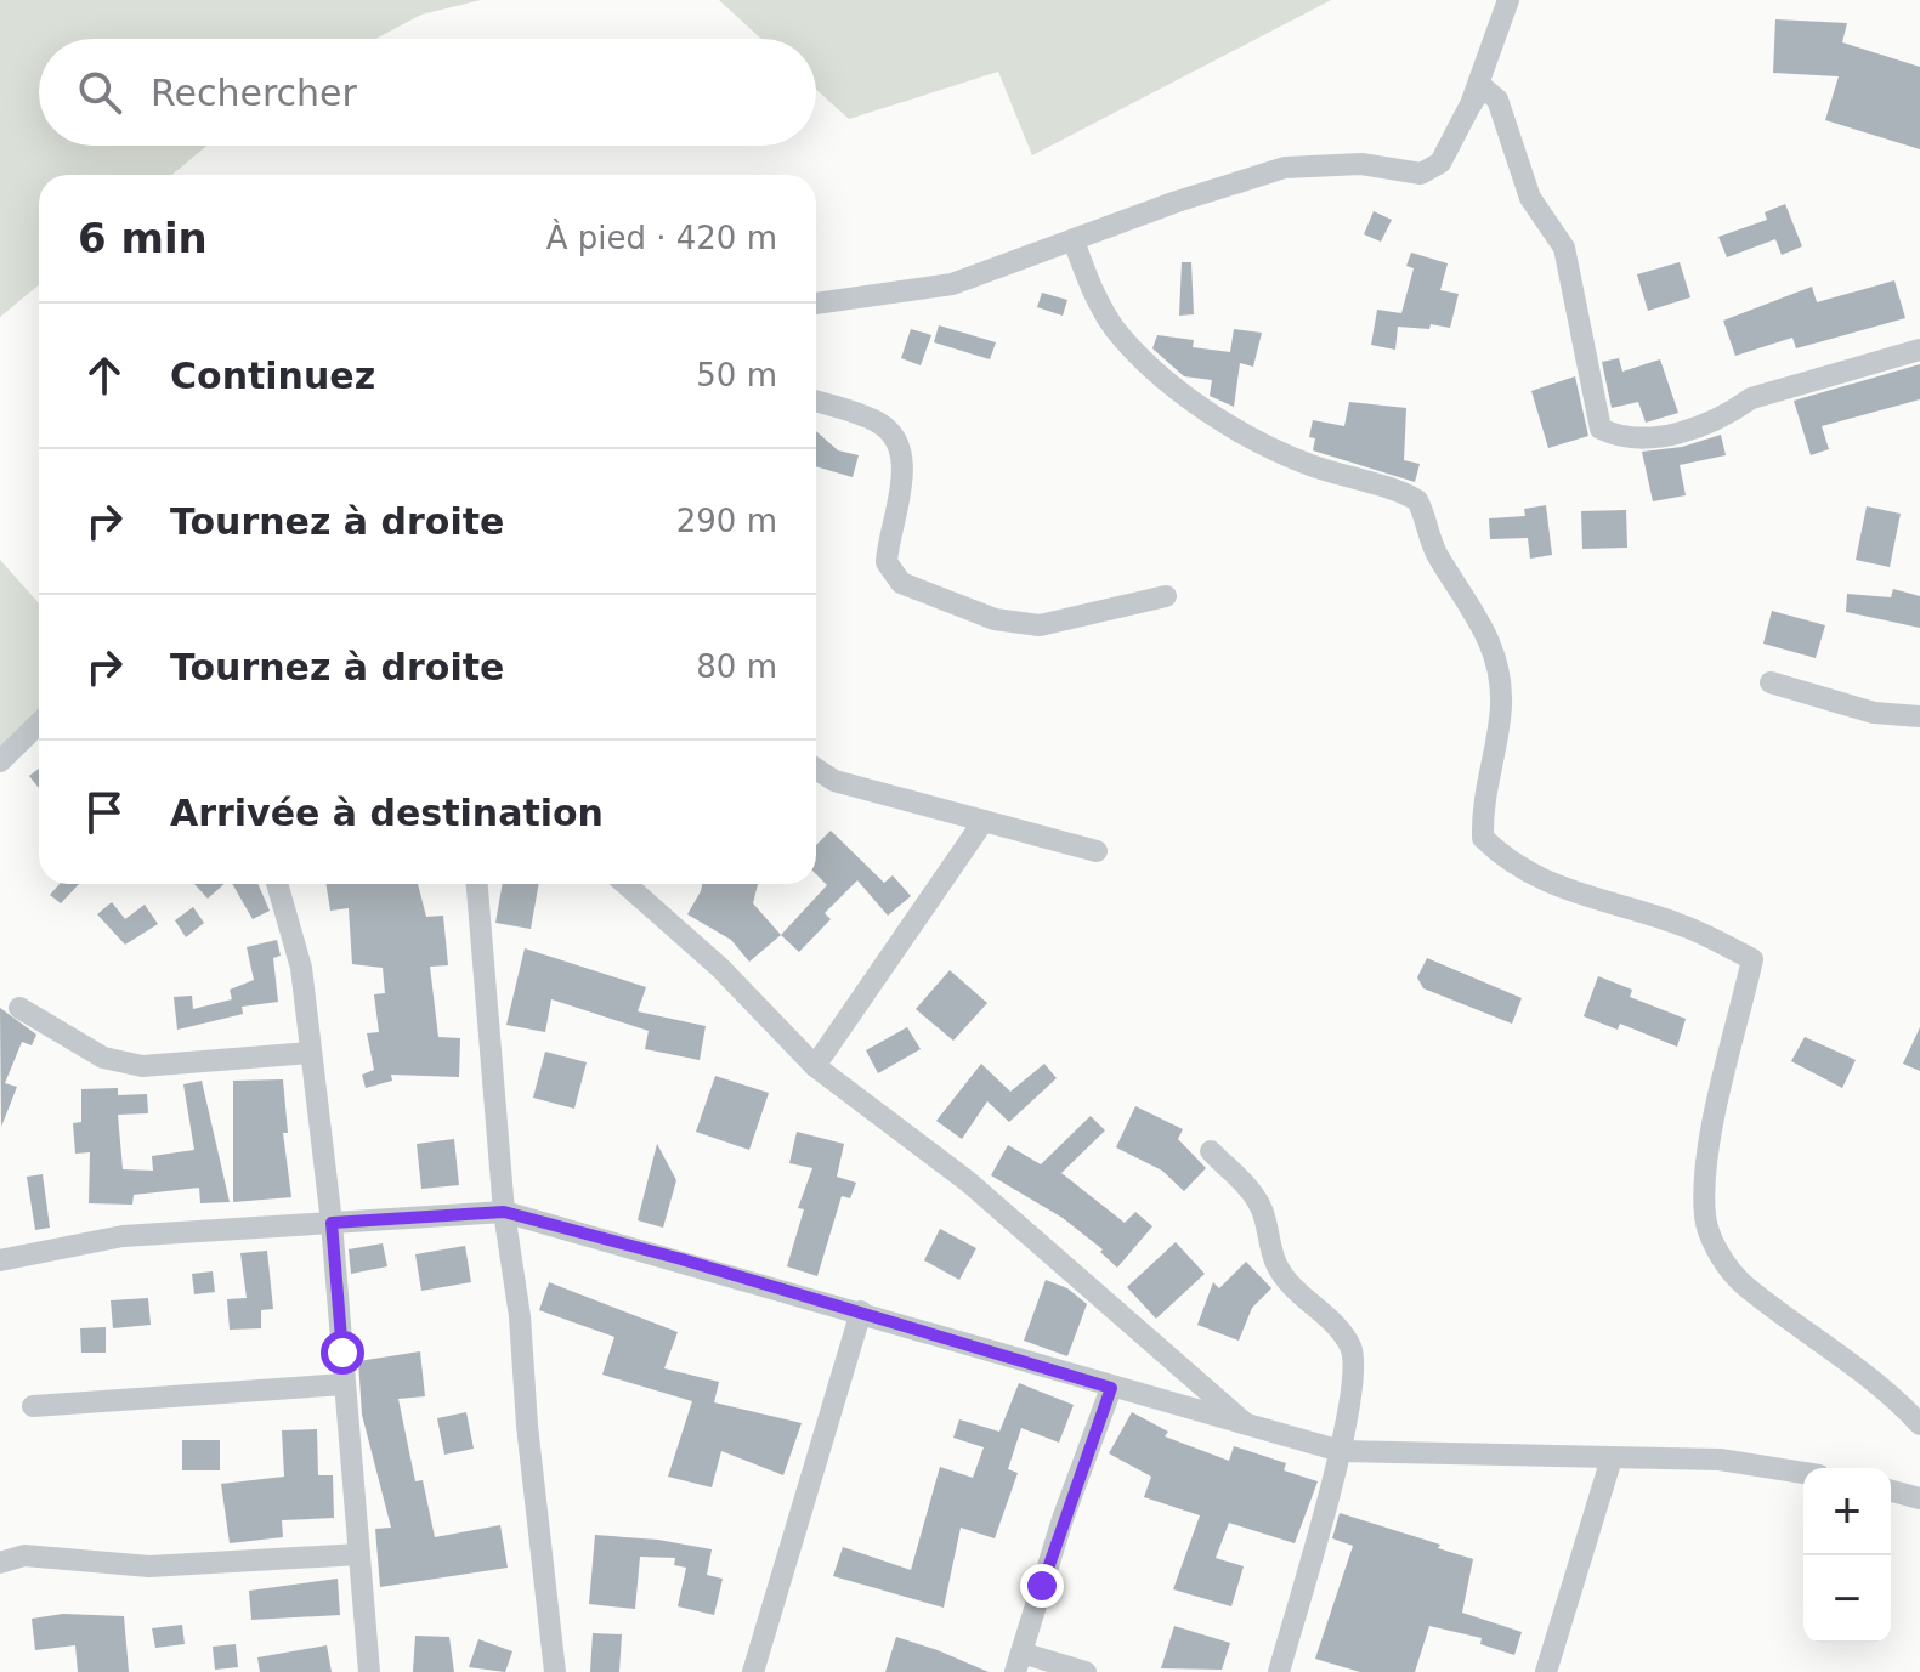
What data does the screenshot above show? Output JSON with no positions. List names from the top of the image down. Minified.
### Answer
{"page":{"search":"Rechercher","heading":["6 min","À pied · 420 m"],"list":[["Continuez","50 m"],["Tournez à droite","290 m"],["Tournez à droite","80 m"],"Arrivée à destination"],"map_buttons":["+","−"]}}
